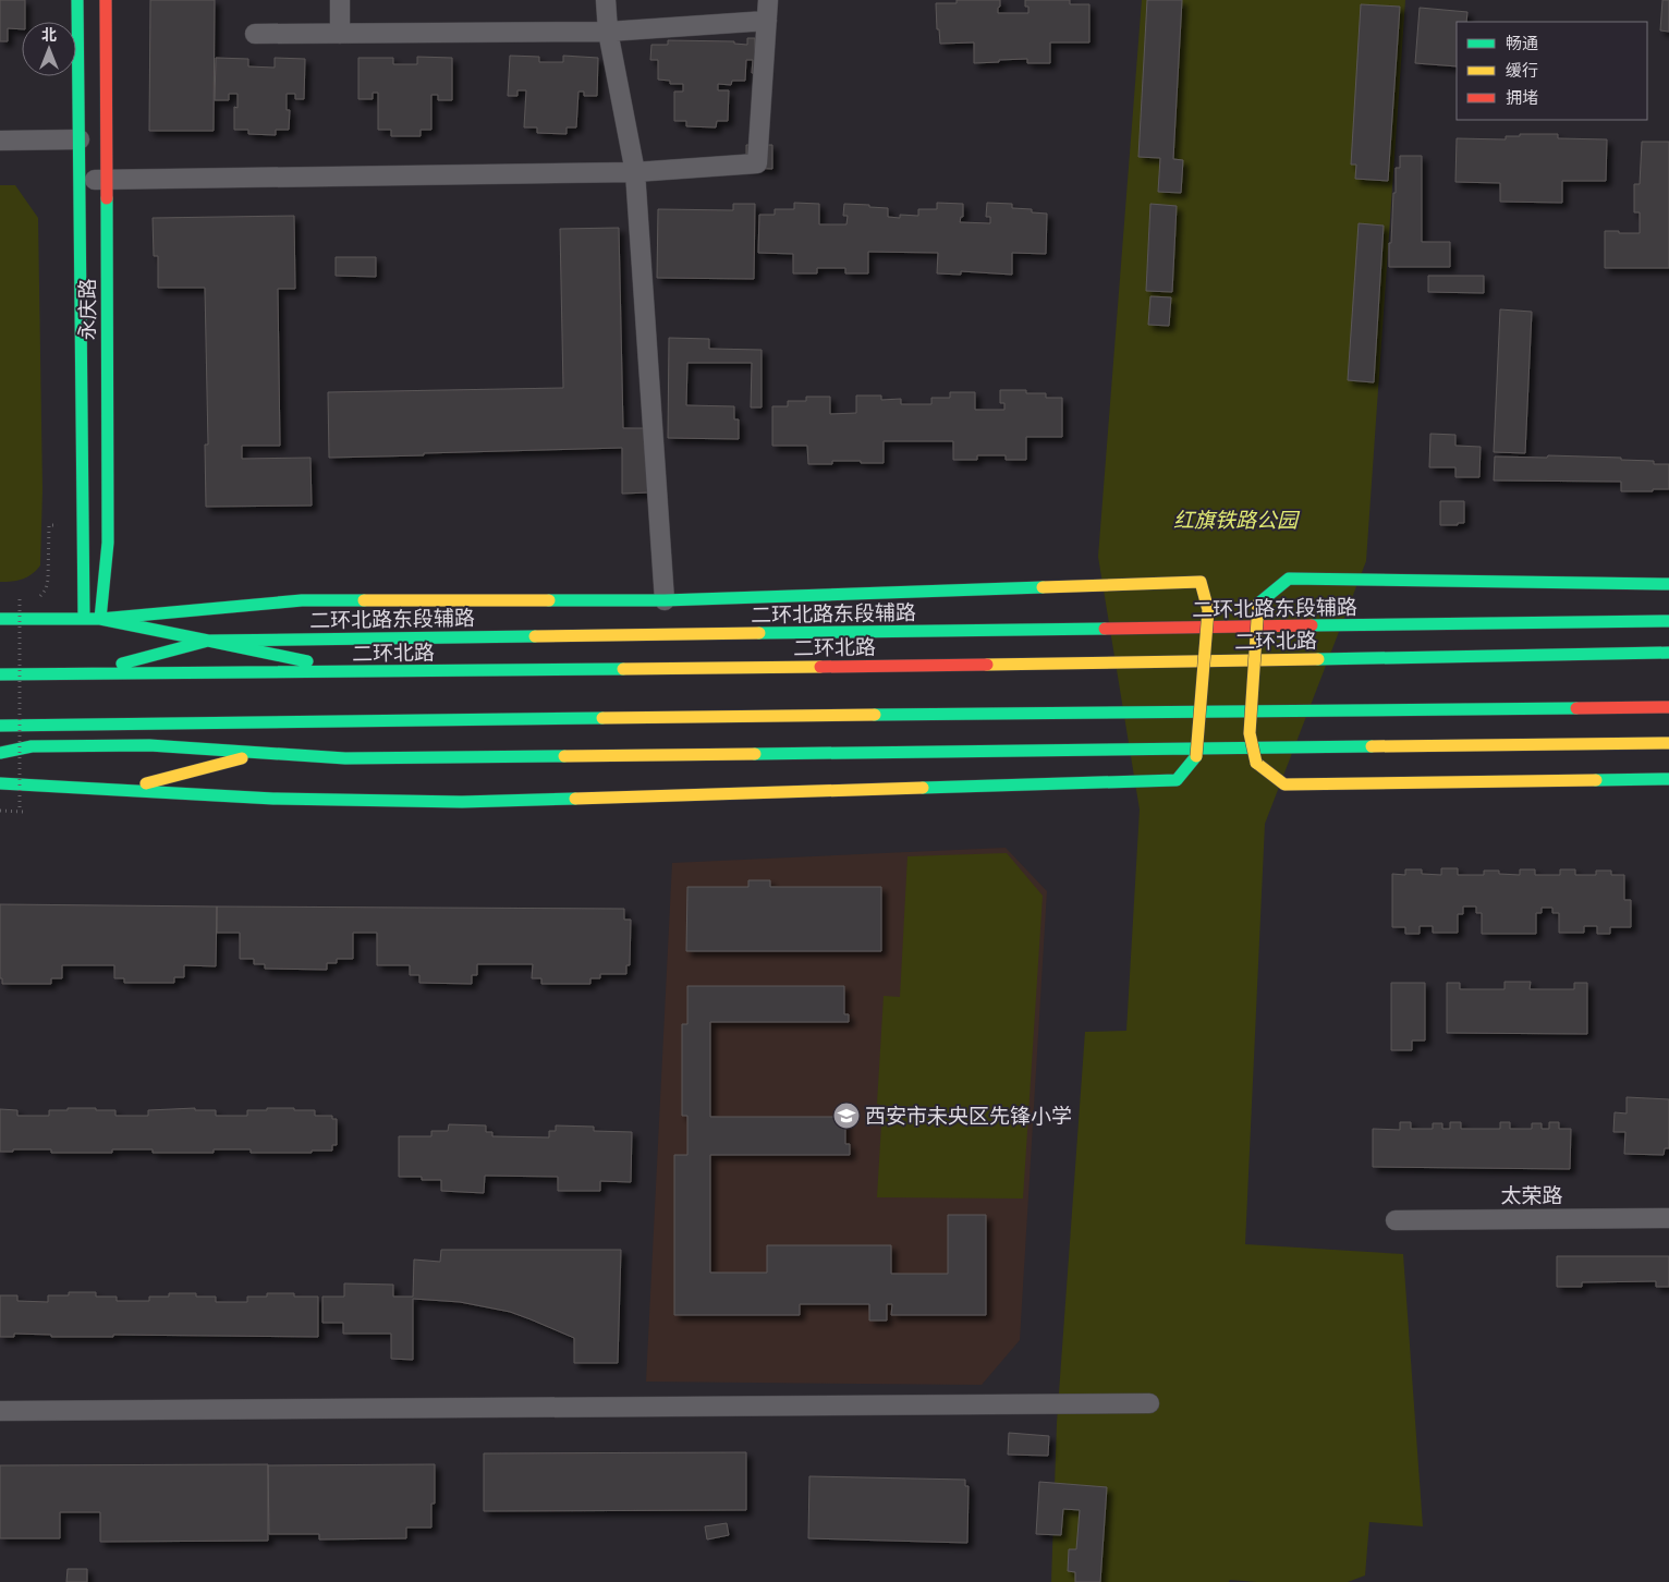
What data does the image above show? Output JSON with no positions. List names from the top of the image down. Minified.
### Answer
{"streets":{"main road":["永庆路","二环北路东段辅路","二环北路"],"street":["太荣路"]},"crossings":[["永庆路","二环北路东段辅路"]],"parks":["红旗铁路公园"],"places":{"school or university":["西安市未央区先锋小学"]},"legend":["畅通","缓行","拥堵"],"north":"top"}
